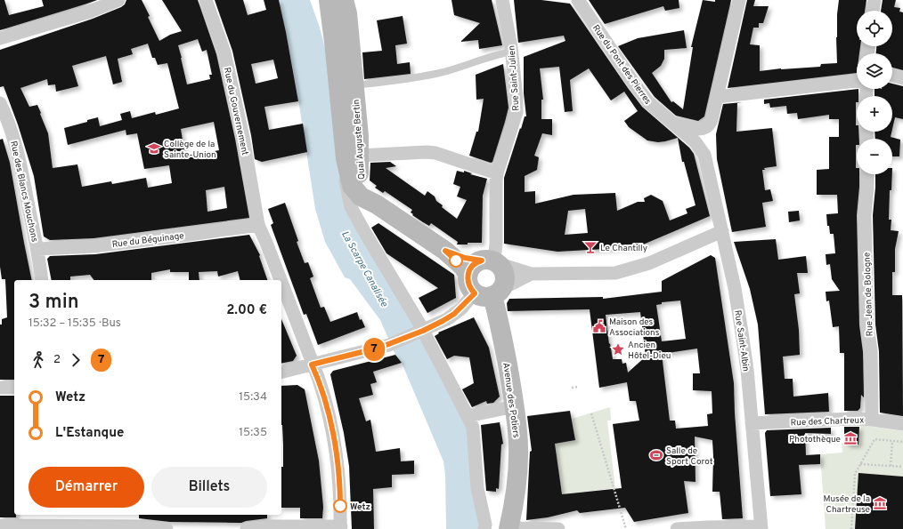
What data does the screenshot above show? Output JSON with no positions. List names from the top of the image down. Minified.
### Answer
{"streets":{"street":["Rue du Pont des Pierres","Rue Saint-Julien","Rue du Gouvernement","Quai Auguste Bertin","Rue des Blancs Mouchons","Rue du Béguinage","Rue Jean de Bologne","Rue Saint-Albin","Avenue des Potiers","Rue des Chartreux"]},"crossings":[["Rue du Pont des Pierres","Rue Saint-Albin"],["Rue Saint-Julien","Avenue des Potiers"],["Rue du Gouvernement","Rue du Béguinage"],["Rue des Blancs Mouchons","Rue du Béguinage"],["Rue Jean de Bologne","Rue des Chartreux"],["Rue Saint-Albin","Rue des Chartreux"]],"water":["La Scarpe Canalisée"],"places":{"school or university":["Collège de la Sainte-Union"],"bar":["Le Chantilly"],"public building":["Maison des Associations"],"place":["Ancien Hôtel-Dieu"],"museum":["Photothèque","Musée de la Chartreuse"],"sports":["Salle de Sport Corot"],"other":["Wetz"]},"lines":["bus line 7"],"page":{"on_map":"7","map_buttons":["+","−"],"heading":["3 min","15:32 – 15:35 · Bus","2.00 €"],"legs":["2","7"],"list":[{"name":"Wetz","value":"15:34"},{"name":"L'Estanque","value":"15:35"}],"buttons":["Démarrer","Billets"]}}
